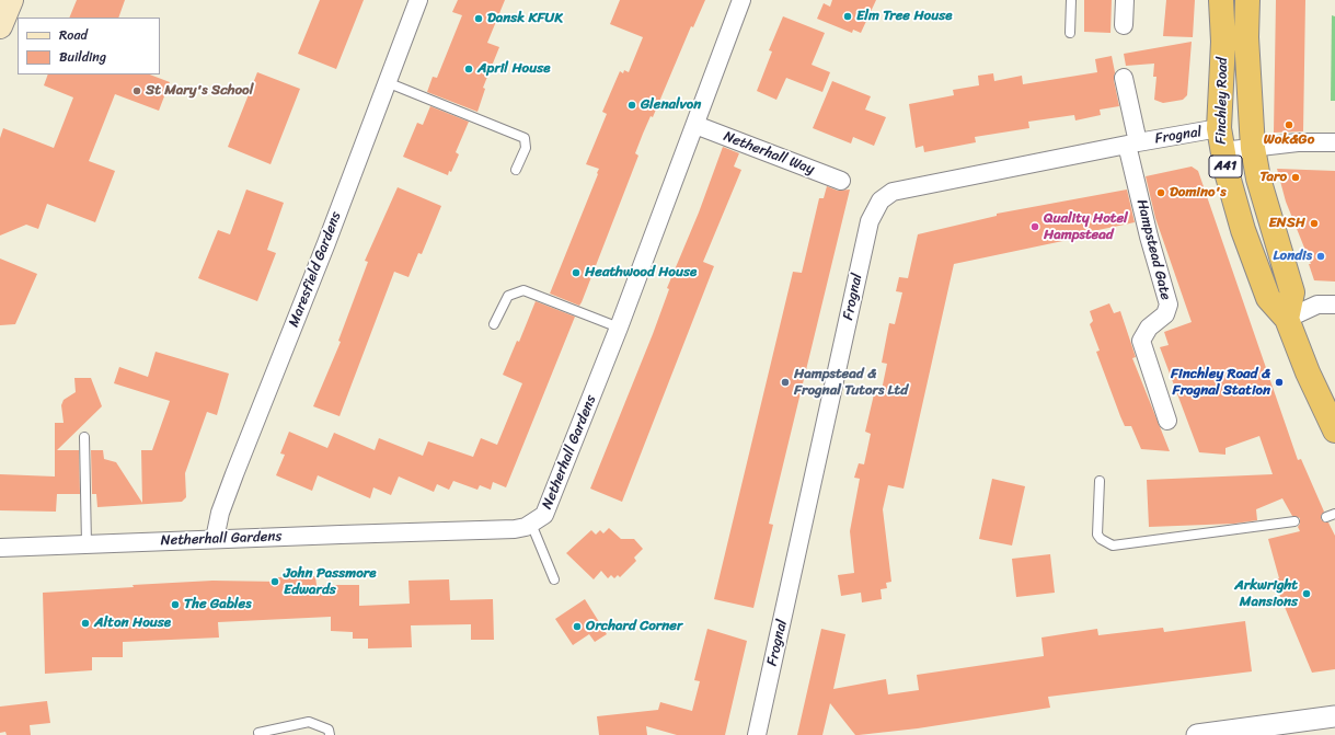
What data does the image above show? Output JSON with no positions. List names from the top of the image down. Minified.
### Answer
{"streets":{"highway":["Finchley Road","A41"],"street":["Frognal","Netherhall Way","Hampstead Gate","Maresfield Gardens","Netherhall Gardens"]},"crossings":[["Finchley Road","Frognal"],["Frognal","Hampstead Gate"],["Netherhall Way","Netherhall Gardens"],["Maresfield Gardens","Netherhall Gardens"]],"places":["Elm Tree House","Dansk KFUK","April House","St Mary's School","Glenalvon","Wok&Go","Taro","Domino's","ENSH","Quality Hotel Hampstead","Londis","Heathwood House","Hampstead & Frognal Tutors Ltd","Finchley Road & Frognal Station","John Passmore Edwards","Arkwright Mansions","The Gables","Alton House","Orchard Corner"],"legend":["Road","Building"]}
